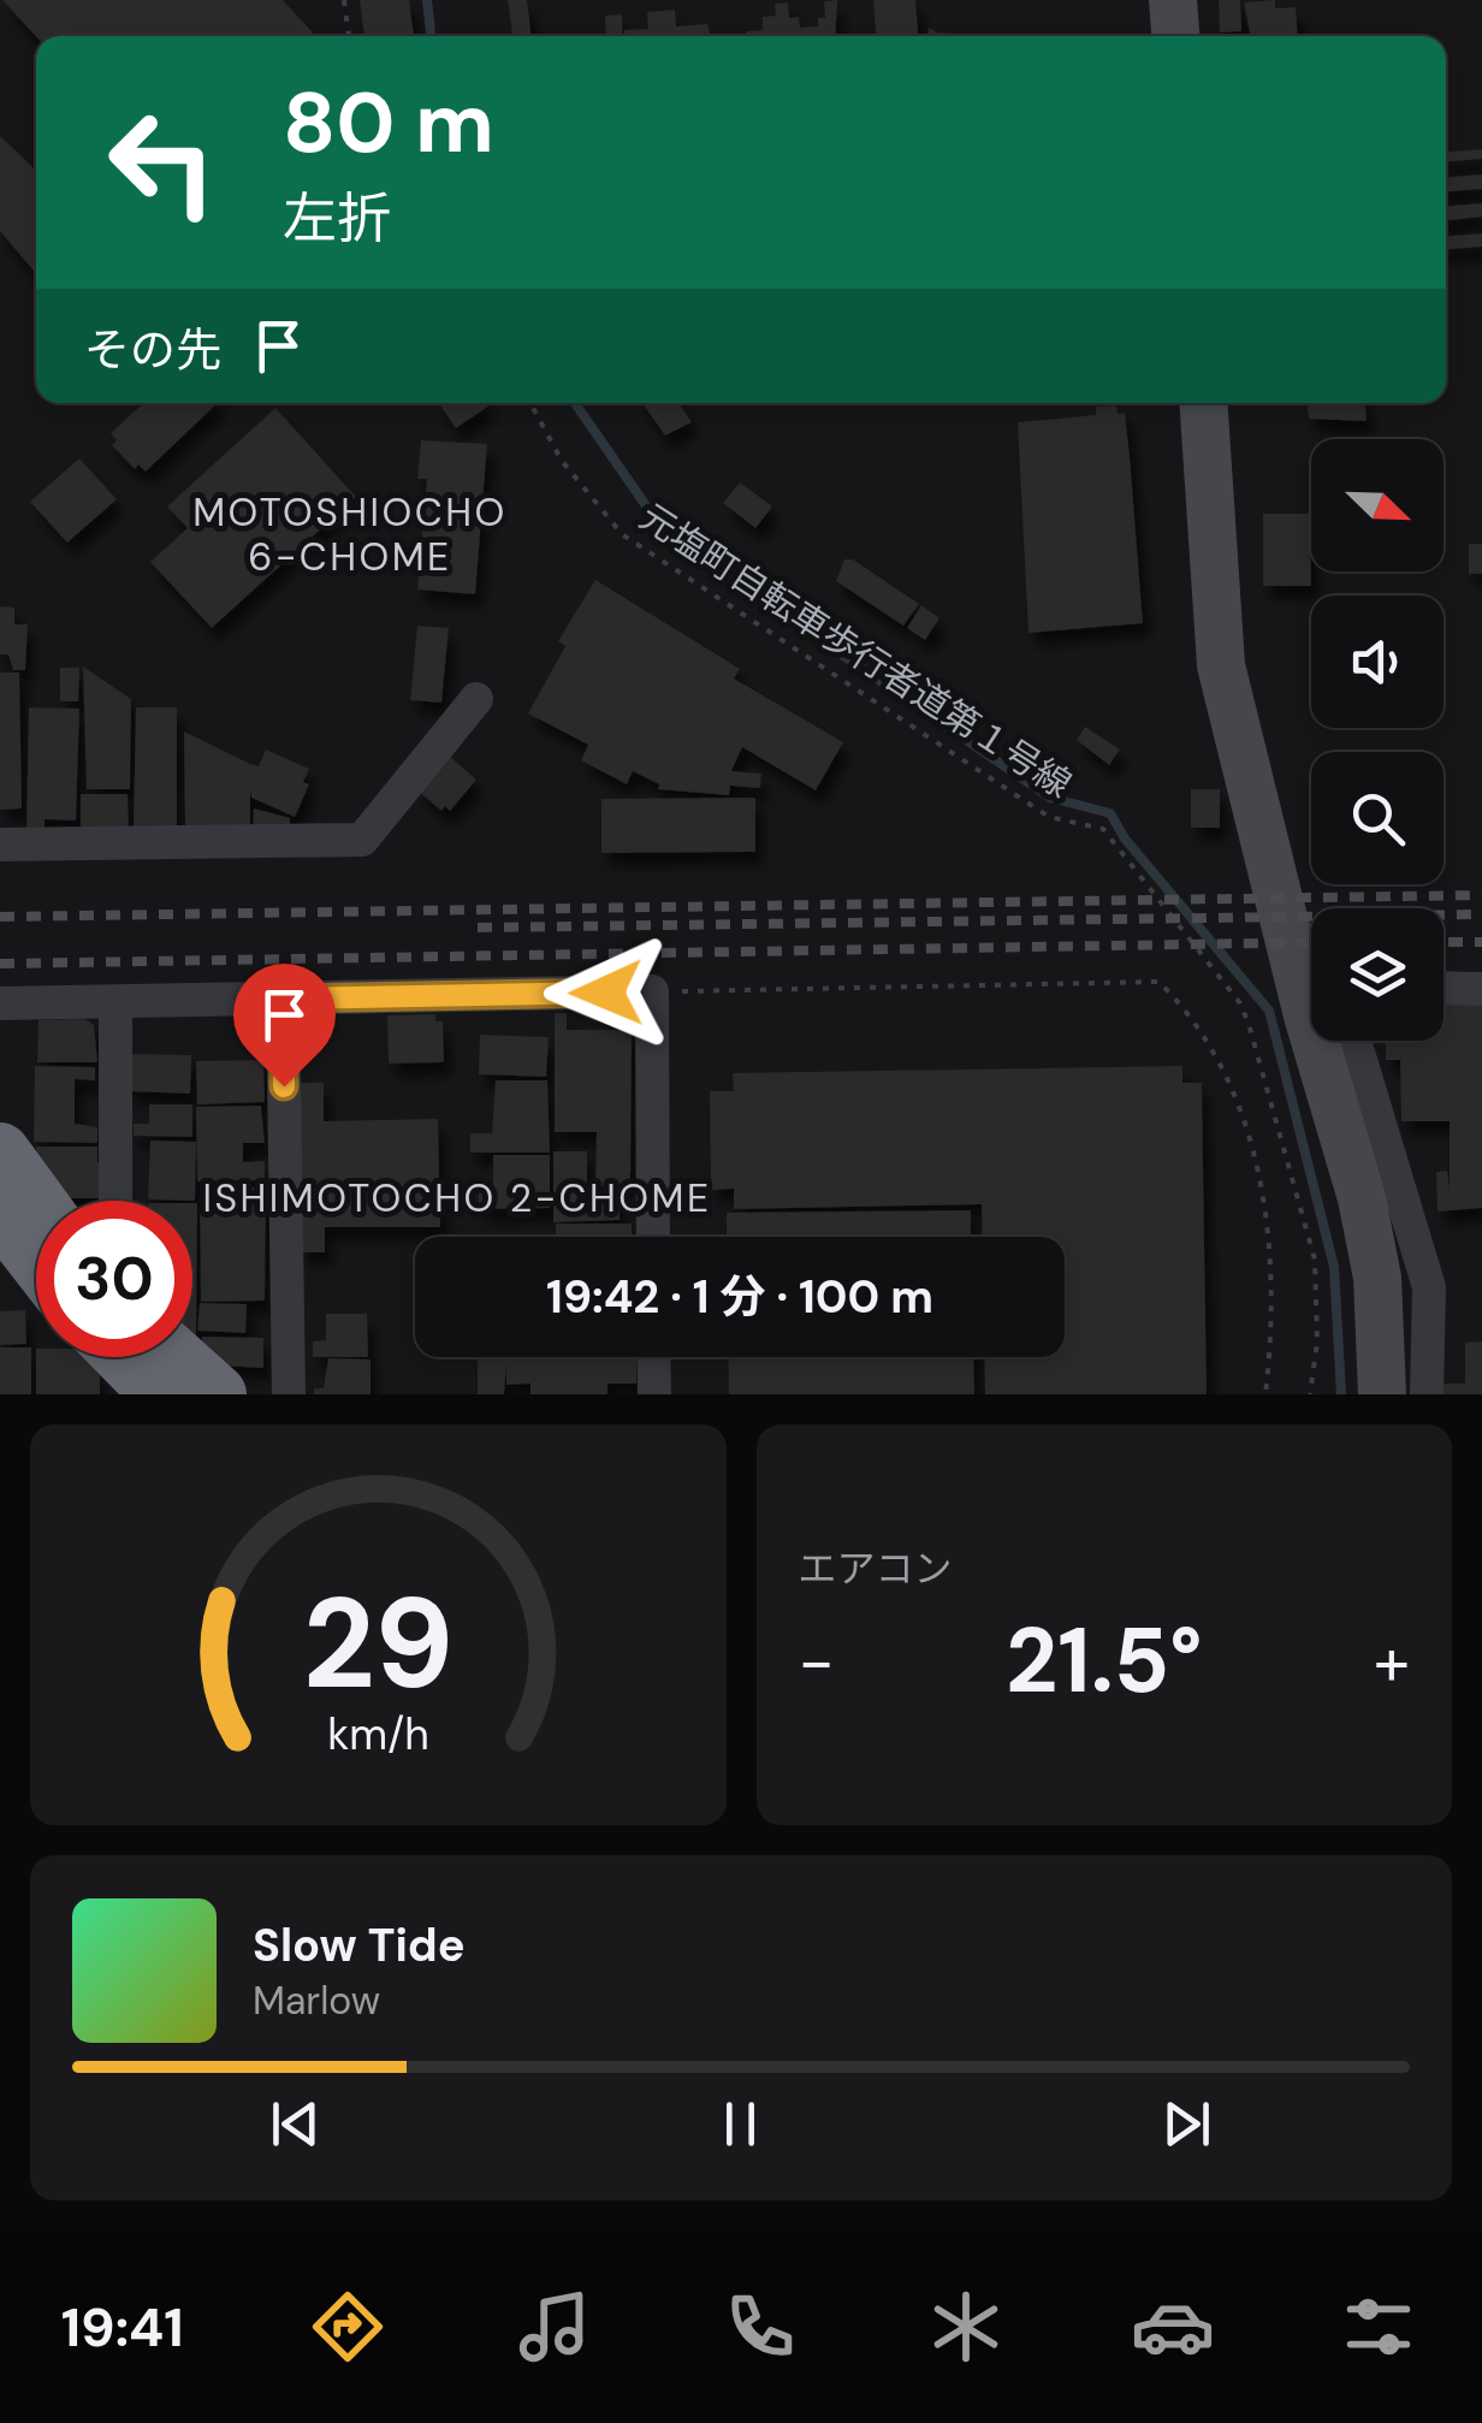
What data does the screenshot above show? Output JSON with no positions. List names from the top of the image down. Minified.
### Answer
{"streets":{"path":["元塩町自転車歩行者道第１号線"]},"districts":["MOTOSHIOCHO 6-CHOME","ISHIMOTOCHO 2-CHOME"],"north":"bottom right","page":{"turn":["80 m","左折"],"then":"その先","limit":"30","trip":"19:42 · 1 分 · 100 m","tile":"エアコン","heat":["−","21.5°","+"],"song":["Slow Tide","Marlow"],"tabs":"19:41","gauge":["29","km/h"]}}
